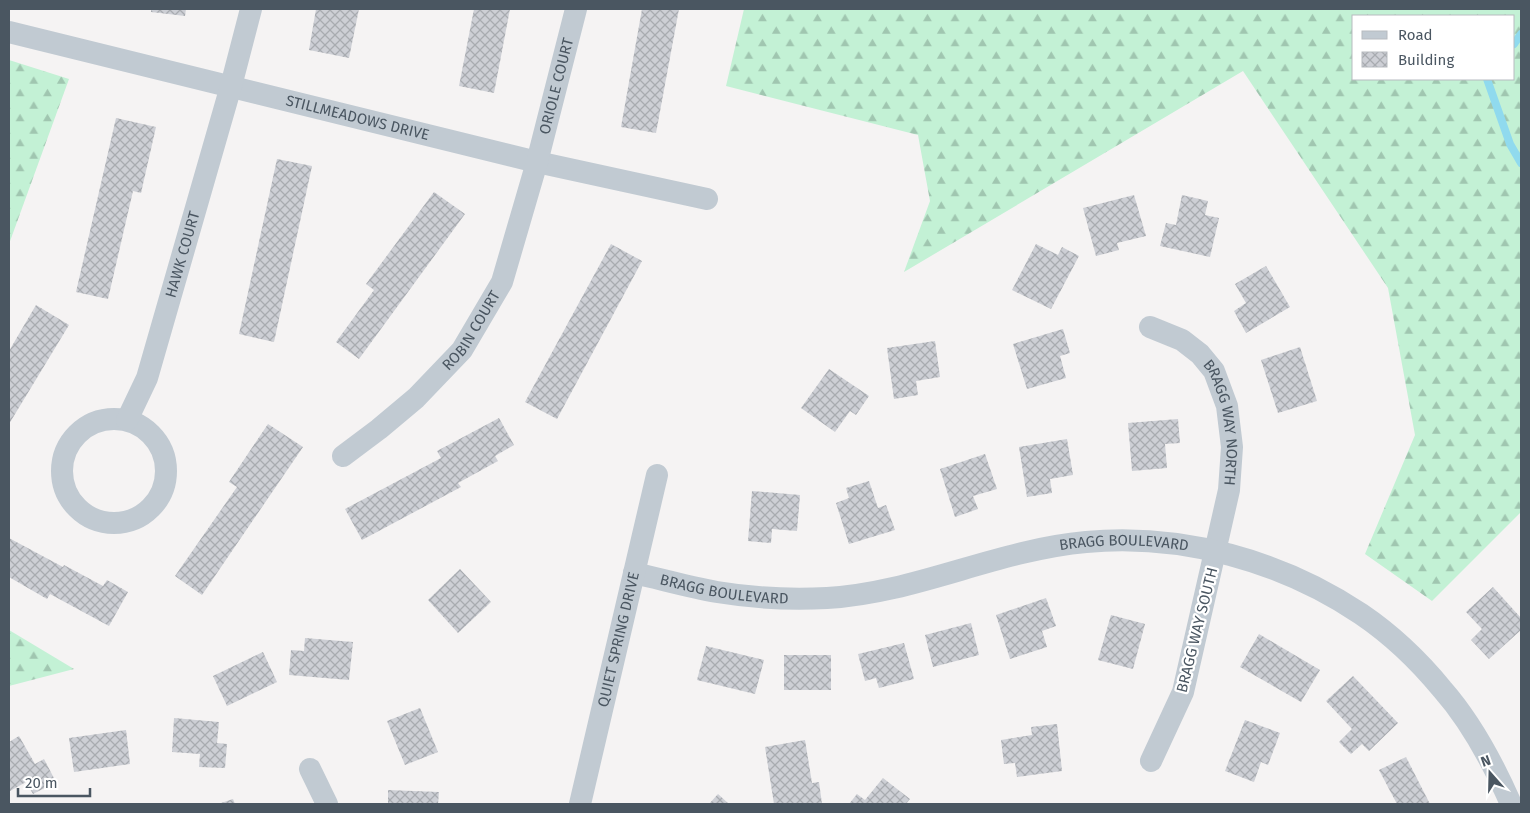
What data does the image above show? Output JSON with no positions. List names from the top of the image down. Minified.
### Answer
{"streets":{"street":["ORIOLE COURT","STILLMEADOWS DRIVE","HAWK COURT","ROBIN COURT","BRAGG WAY NORTH","BRAGG BOULEVARD","BRAGG WAY SOUTH","QUIET SPRING DRIVE"]},"crossings":[["ORIOLE COURT","STILLMEADOWS DRIVE"],["ORIOLE COURT","ROBIN COURT"],["STILLMEADOWS DRIVE","HAWK COURT"],["STILLMEADOWS DRIVE","ROBIN COURT"],["BRAGG WAY NORTH","BRAGG BOULEVARD"],["BRAGG WAY NORTH","BRAGG WAY SOUTH"],["BRAGG BOULEVARD","BRAGG WAY SOUTH"],["BRAGG BOULEVARD","QUIET SPRING DRIVE"]],"legend":["Road","Building"],"scale_bar":"20 m","north":"top"}
